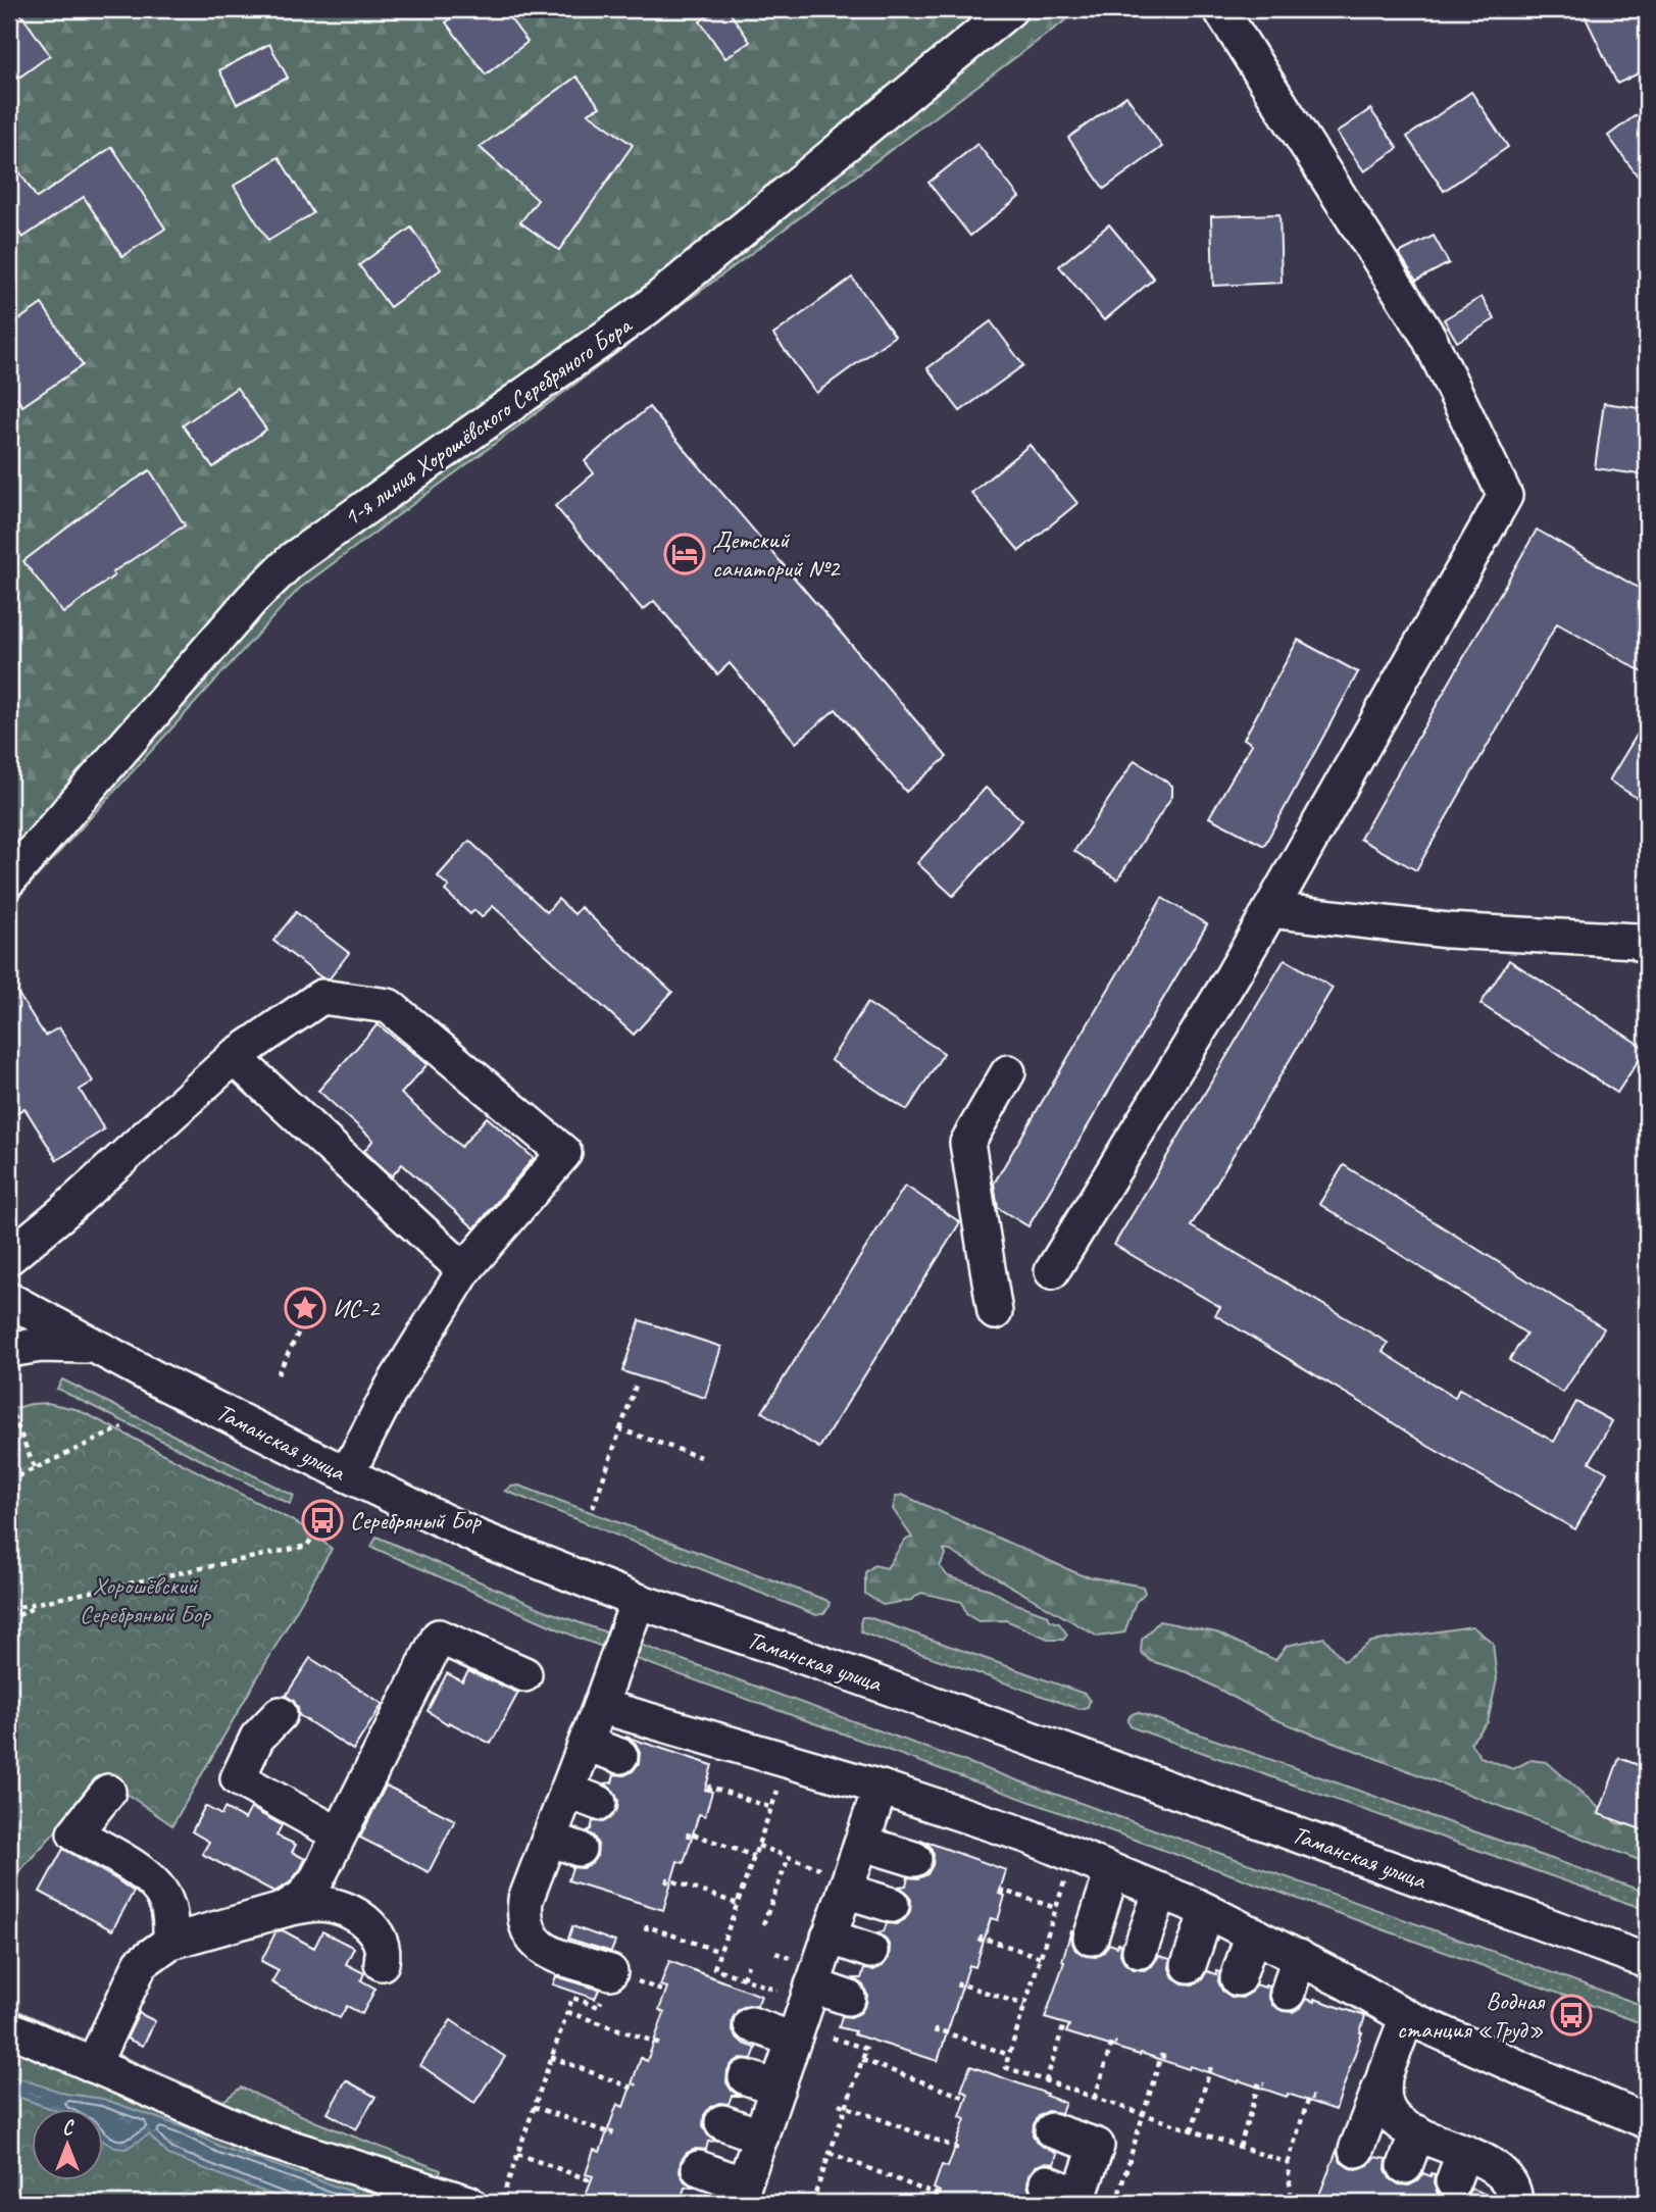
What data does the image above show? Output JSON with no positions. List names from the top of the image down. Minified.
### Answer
{"streets":{"street":["1-я линия Хорошёвского Серебряного Бора","Таманская улица"]},"parks":["Хорошёвский Серебряный Бор"],"places":{"hotel":["Детский санаторий №2"],"place":["ИС-2"],"bus stop":["Серебряный Бор","Водная станция «Труд»"]},"north":"top"}
